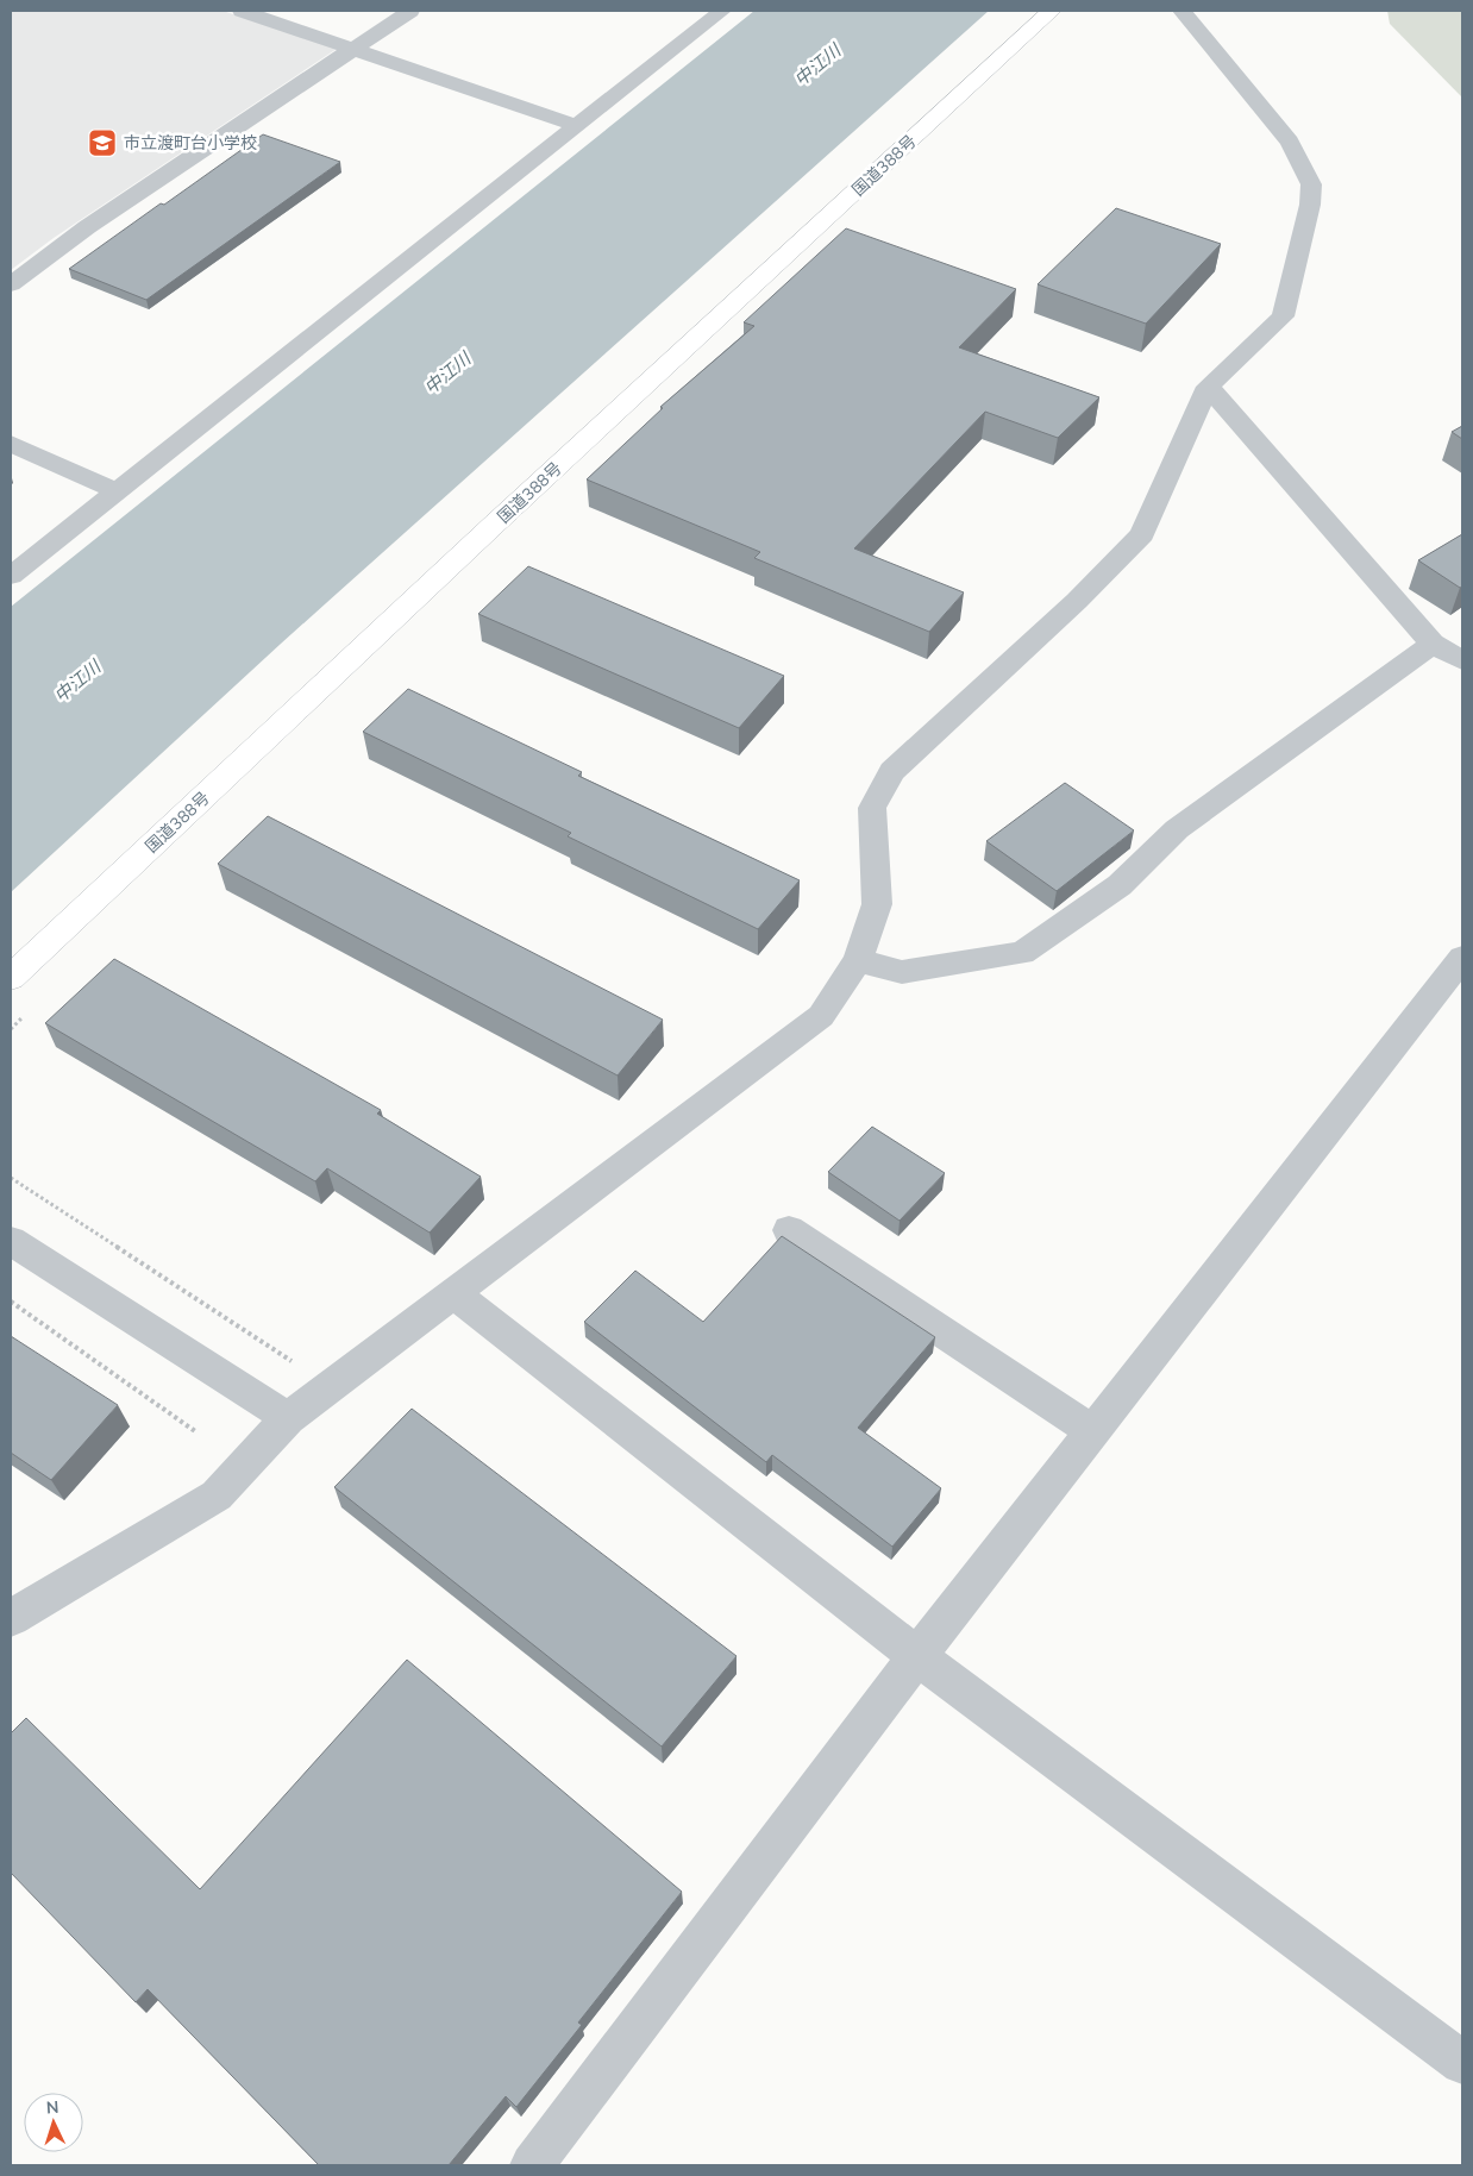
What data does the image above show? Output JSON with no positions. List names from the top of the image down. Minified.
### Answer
{"streets":{"highway":["国道388号"]},"water":["中江川"],"places":{"school or university":["市立渡町台小学校"]},"north":"top"}
